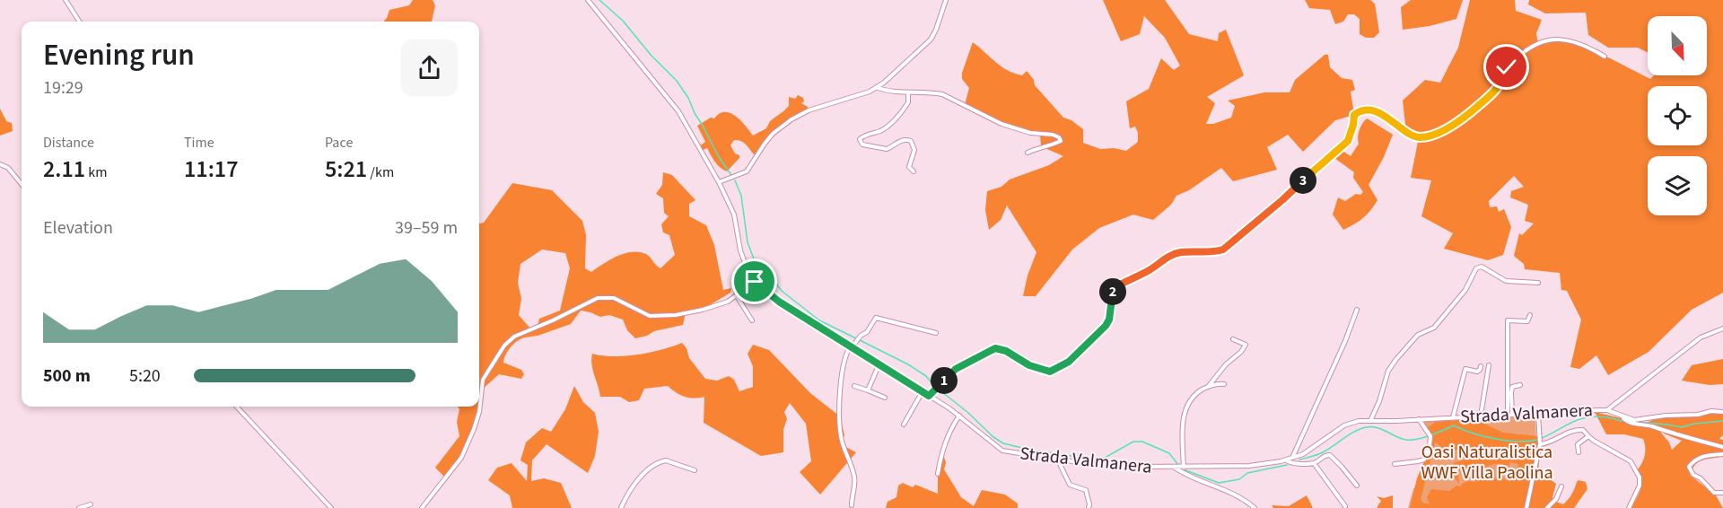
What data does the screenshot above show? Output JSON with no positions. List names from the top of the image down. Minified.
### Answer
{"streets":{"street":["Strada Valmanera"]},"parks":["Oasi Naturalistica WWF Villa Paolina"],"north":"bottom right","page":{"heading":["Evening run","19:29"],"stats":[["Distance","2.11 km"],["Time","11:17"],["Pace","5:21 /km"]],"pins":["3","2","1"],"chart":["Elevation","39–59 m"],"list":[{"name":"500 m","note":"5:20"}]}}
